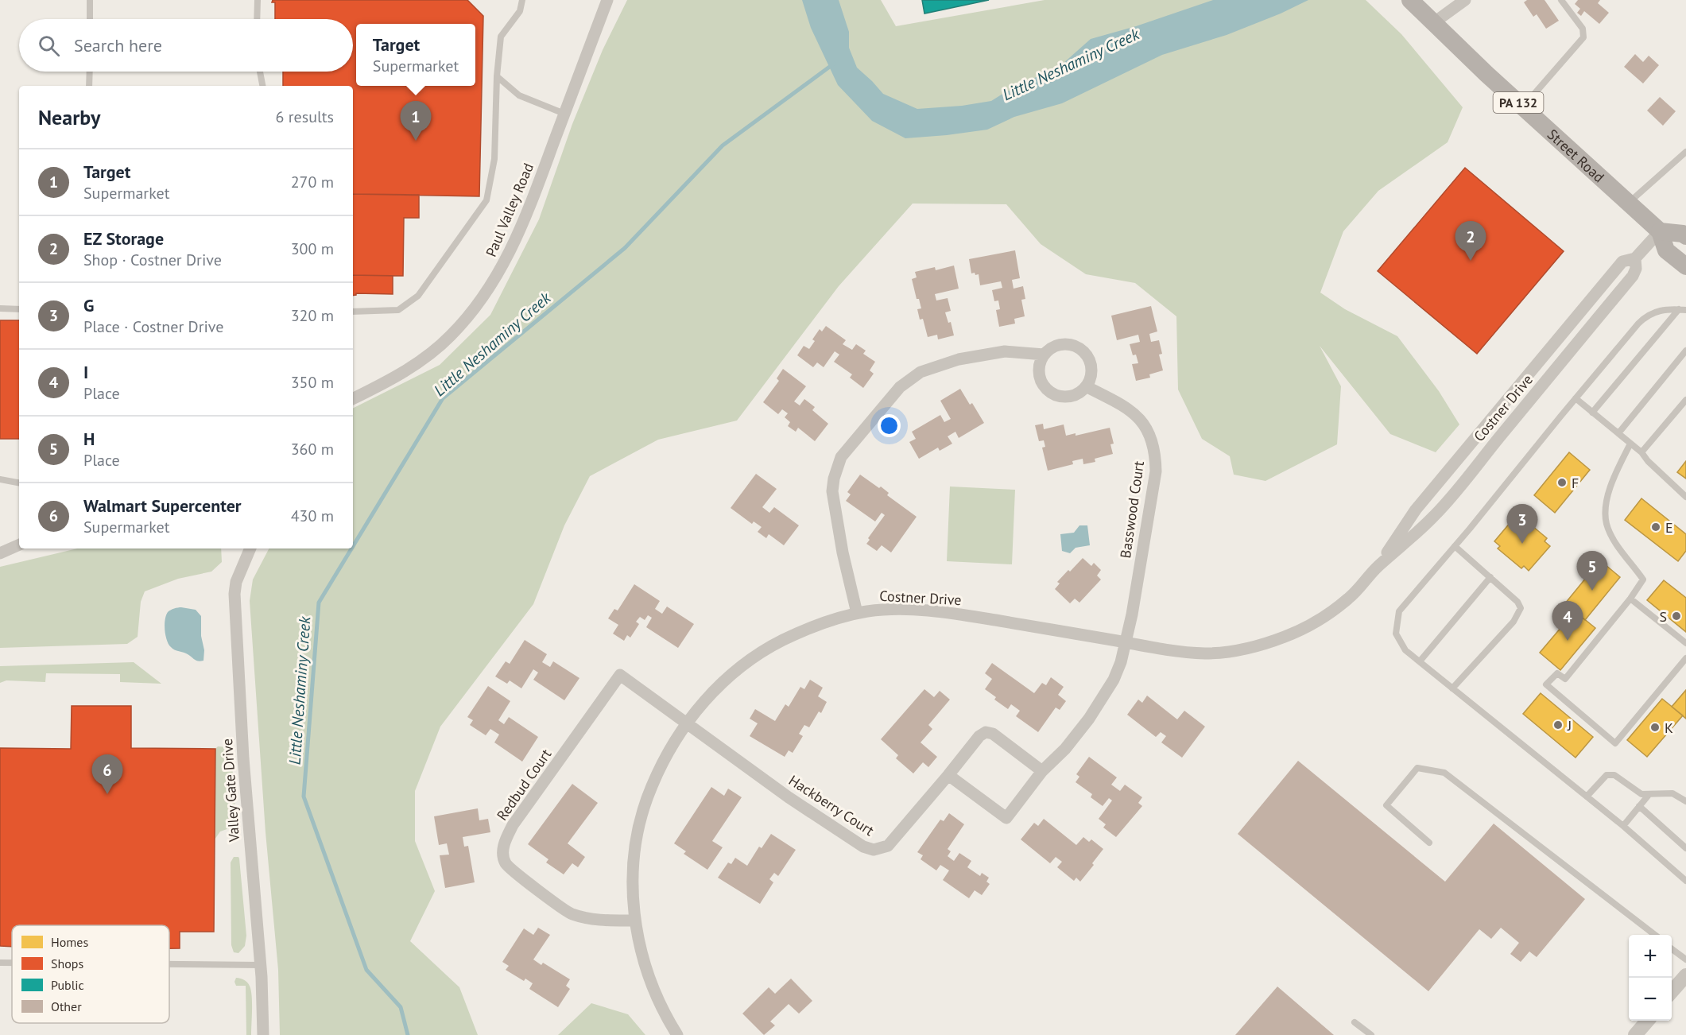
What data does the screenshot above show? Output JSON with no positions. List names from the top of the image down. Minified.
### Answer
{"streets":{"main road":["PA 132","Street Road"],"street":["Paul Valley Road","Costner Drive","Basswood Court","Redbud Court","Valley Gate Drive","Hackberry Court"]},"crossings":[["Street Road","Costner Drive"],["Costner Drive","Basswood Court"],["Costner Drive","Redbud Court"],["Costner Drive","Hackberry Court"],["Basswood Court","Hackberry Court"],["Redbud Court","Hackberry Court"]],"water":["Little Neshaminy Creek"],"places":["F","E","S","J","K"],"legend":["Homes","Shops","Public","Other"],"page":{"search":"Search here","popup":["Target","Supermarket"],"heading":["Nearby","6 results"],"pins":["1","2","3","5","4","6"],"list":[{"mark":"1","name":"Target","note":"Supermarket","value":"270 m"},{"mark":"2","name":"EZ Storage","note":"Shop · Costner Drive","value":"300 m"},{"mark":"3","name":"G","note":"Place · Costner Drive","value":"320 m"},{"mark":"4","name":"I","note":"Place","value":"350 m"},{"mark":"5","name":"H","note":"Place","value":"360 m"},{"mark":"6","name":"Walmart Supercenter","note":"Supermarket","value":"430 m"}],"map_buttons":["+","−"]}}
